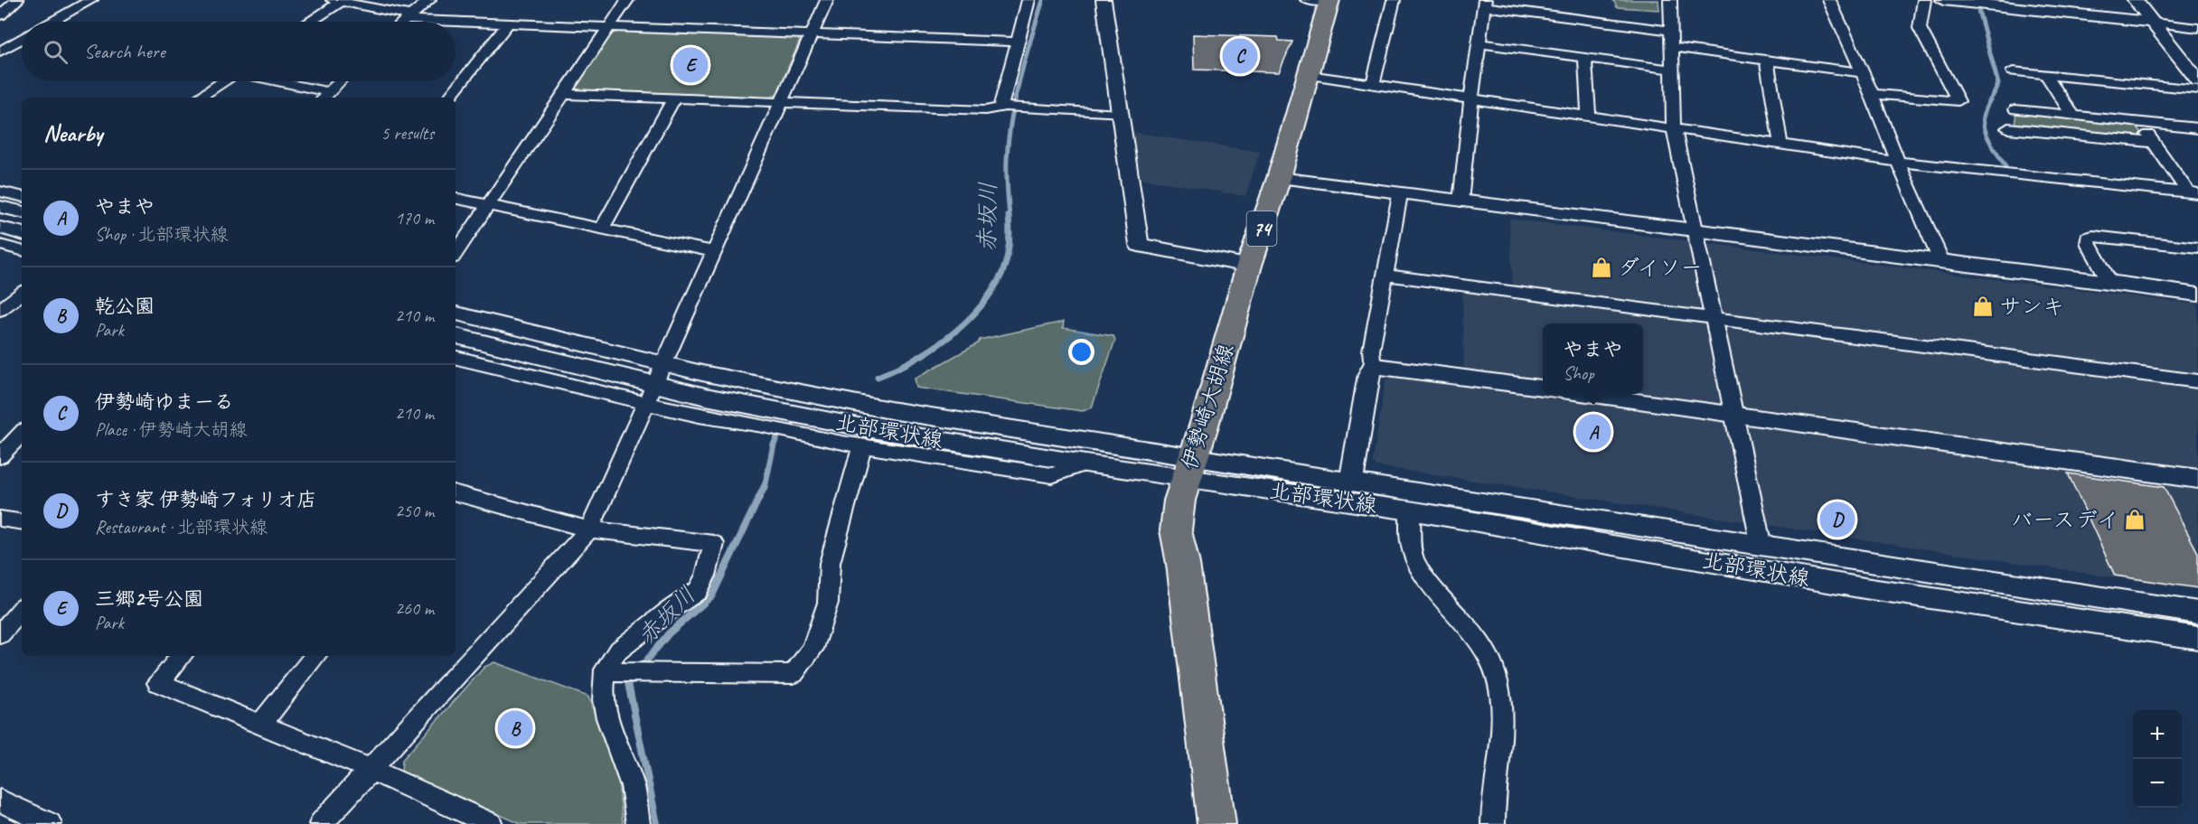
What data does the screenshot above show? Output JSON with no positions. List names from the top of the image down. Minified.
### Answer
{"streets":{"main road":["74","伊勢崎大胡線"],"street":["北部環状線"]},"crossings":[["伊勢崎大胡線","北部環状線"]],"water":["赤坂川"],"places":{"shop":["ダイソー","サンキ","バースデイ"]},"page":{"search":"Search here","pins":["C","E","A","D","B"],"heading":["Nearby","5 results"],"list":[{"mark":"A","name":"やまや","note":"Shop · 北部環状線","value":"170 m"},{"mark":"B","name":"乾公園","note":"Park","value":"210 m"},{"mark":"C","name":"伊勢崎ゆまーる","note":"Place · 伊勢崎大胡線","value":"210 m"},{"mark":"D","name":"すき家 伊勢崎フォリオ店","note":"Restaurant · 北部環状線","value":"250 m"},{"mark":"E","name":"三郷2号公園","note":"Park","value":"260 m"}],"popup":["やまや","Shop"],"map_buttons":["+","−"]}}
